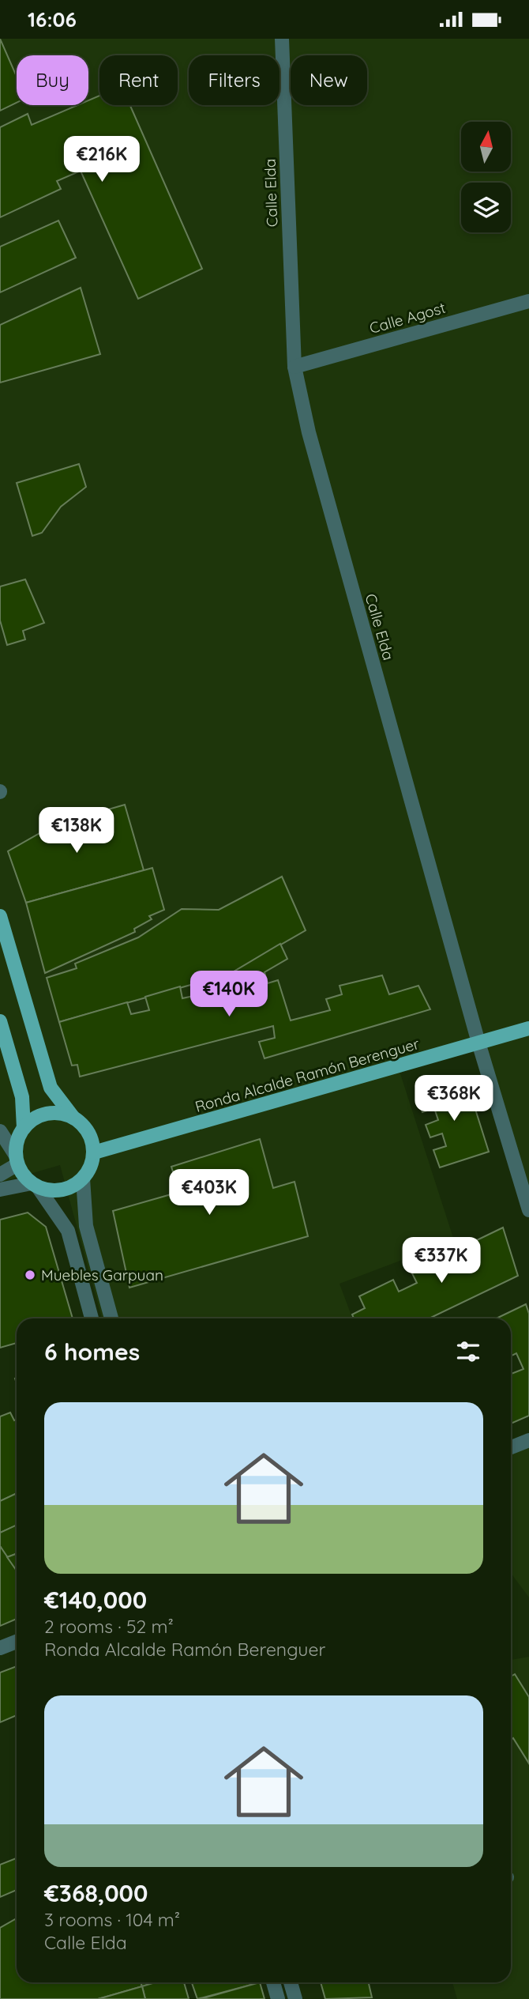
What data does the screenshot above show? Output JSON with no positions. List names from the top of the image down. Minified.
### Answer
{"streets":{"main road":["Ronda Alcalde Ramón Berenguer"],"street":["Calle Elda","Calle Agost"]},"crossings":[["Calle Elda","Calle Agost"],["Calle Elda","Ronda Alcalde Ramón Berenguer"]],"places":["Muebles Garpuan"],"north":"top","page":{"status":"16:06","chip":["Buy","Rent","Filters","New"],"price":["€216K","€138K","€140K","€368K","€403K","€337K"],"heading":"6 homes","list":[{"name":"€140,000","note":"2 rooms · 52 m² · Ronda Alcalde Ramón Berenguer"},{"name":"€368,000","note":"3 rooms · 104 m² · Calle Elda"}]}}
